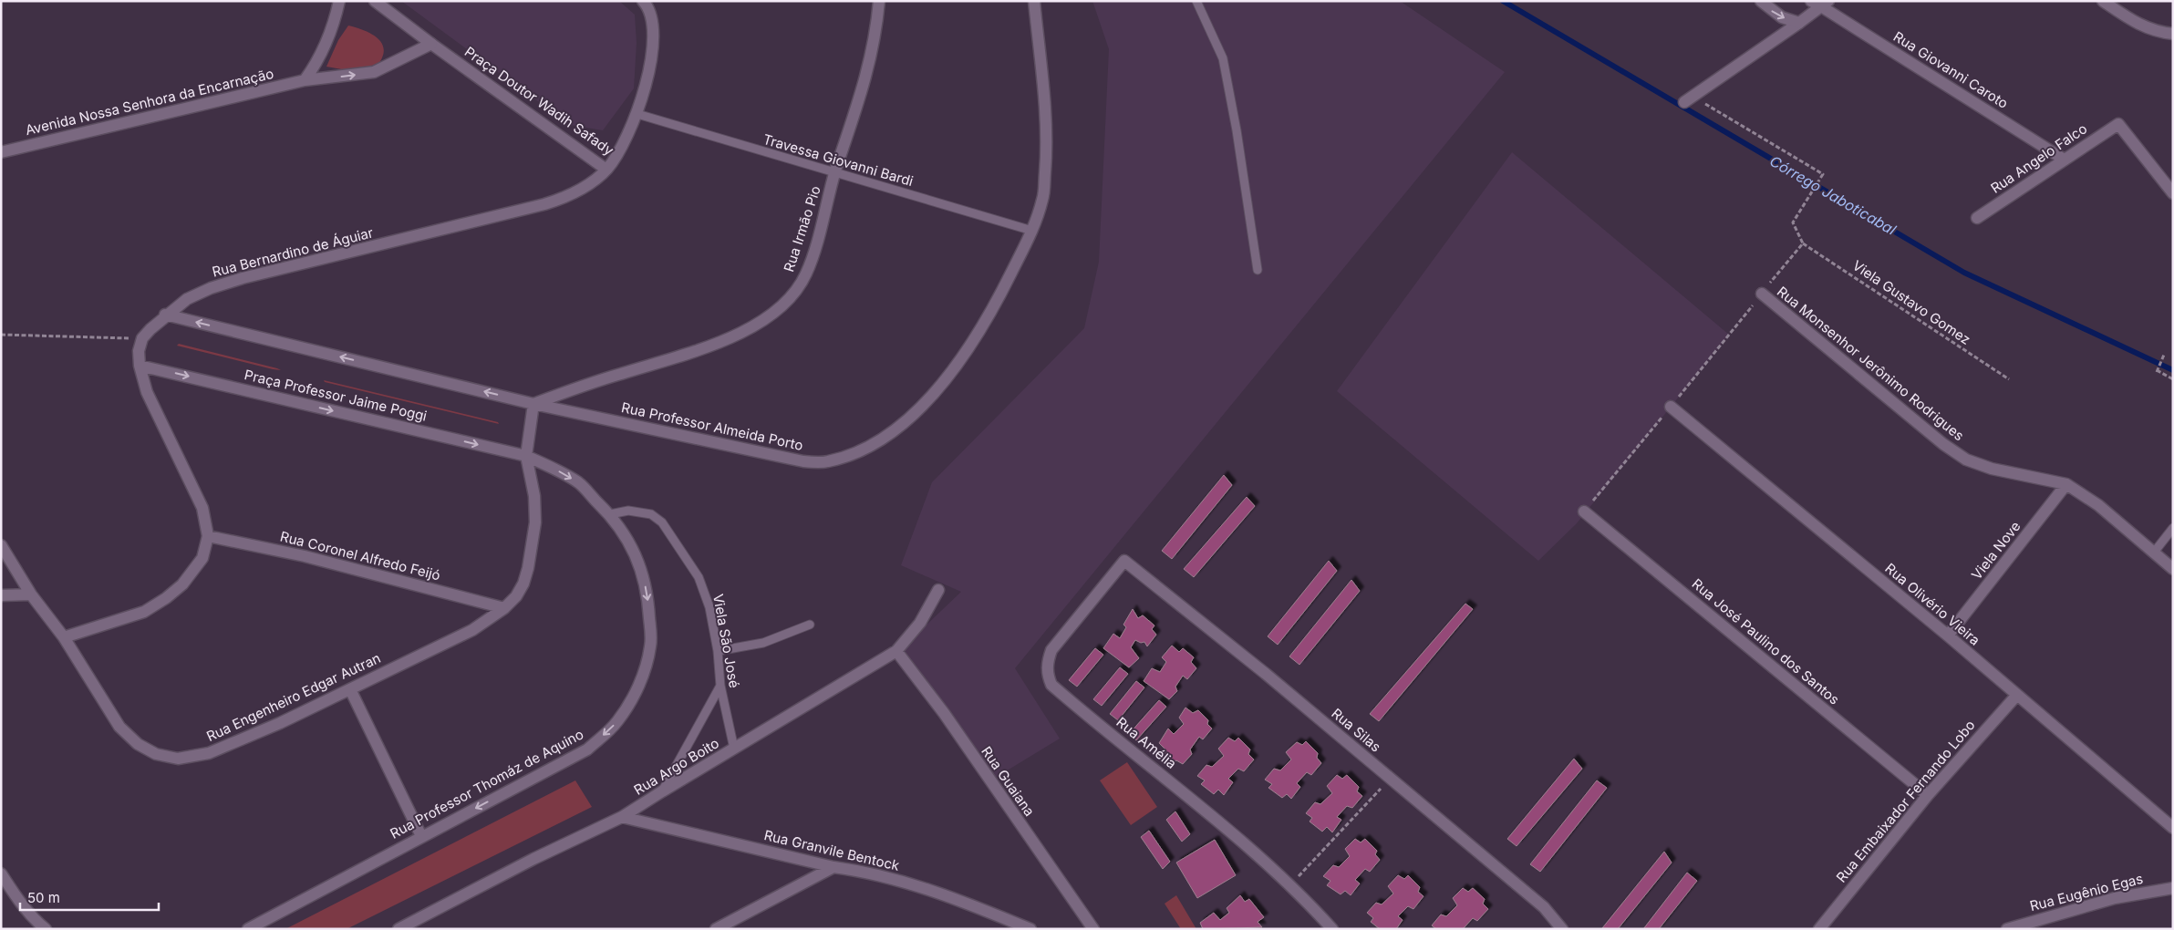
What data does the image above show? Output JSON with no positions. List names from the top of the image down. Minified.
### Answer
{"streets":{"street":["Rua Giovanni Caroto","Praça Doutor Wadih Safady","Avenida Nossa Senhora da Encarnação","Rua Angelo Falco","Rua Irmão Pio","Rua Bernardino de Águiar","Rua Monsenhor Jerônimo Rodrigues","Praça Professor Jaime Poggi","Rua Professor Almeida Porto","Viela Nove","Rua Coronel Alfredo Feijó","Rua Olivério Vieira","Rua José Paulino dos Santos","Rua Engenheiro Edgar Autran","Rua Silas","Rua Amélia","Rua Argo Boito","Rua Guaiana","Rua Professor Thomáz de Aquino","Rua Embaixador Fernando Lobo","Rua Granvile Bentock","Rua Eugênio Egas"],"lane":["Travessa Giovanni Bardi","Viela São José"],"path":["Viela Gustavo Gomez"]},"crossings":[["Rua Giovanni Caroto","Rua Angelo Falco"],["Praça Doutor Wadih Safady","Avenida Nossa Senhora da Encarnação"],["Praça Doutor Wadih Safady","Travessa Giovanni Bardi"],["Praça Doutor Wadih Safady","Rua Bernardino de Águiar"],["Travessa Giovanni Bardi","Rua Irmão Pio"],["Travessa Giovanni Bardi","Rua Professor Almeida Porto"],["Rua Irmão Pio","Rua Professor Almeida Porto"],["Rua Monsenhor Jerônimo Rodrigues","Viela Nove"],["Praça Professor Jaime Poggi","Rua Engenheiro Edgar Autran"],["Praça Professor Jaime Poggi","Rua Professor Thomáz de Aquino"],["Viela Nove","Rua Olivério Vieira"],["Rua Coronel Alfredo Feijó","Rua Engenheiro Edgar Autran"],["Rua Olivério Vieira","Rua Embaixador Fernando Lobo"],["Viela São José","Rua Argo Boito"],["Viela São José","Rua Professor Thomáz de Aquino"],["Rua José Paulino dos Santos","Rua Embaixador Fernando Lobo"],["Rua Engenheiro Edgar Autran","Rua Professor Thomáz de Aquino"],["Rua Silas","Rua Amélia"],["Rua Argo Boito","Rua Guaiana"],["Rua Argo Boito","Rua Granvile Bentock"]],"water":["Córrego Jaboticabal"],"scale_bar":"50 m"}
